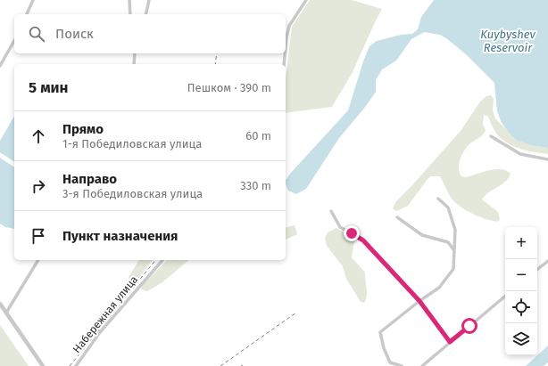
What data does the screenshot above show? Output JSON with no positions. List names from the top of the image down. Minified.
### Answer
{"streets":{"street":["Набережная улица"]},"water":["Kuybyshev Reservoir"],"page":{"search":"Поиск","heading":["5 мин","Пешком · 390 m"],"list":[["Прямо","1-я Победиловская улица","60 m"],["Направо","3-я Победиловская улица","330 m"],"Пункт назначения"],"map_buttons":["+","−"]}}
